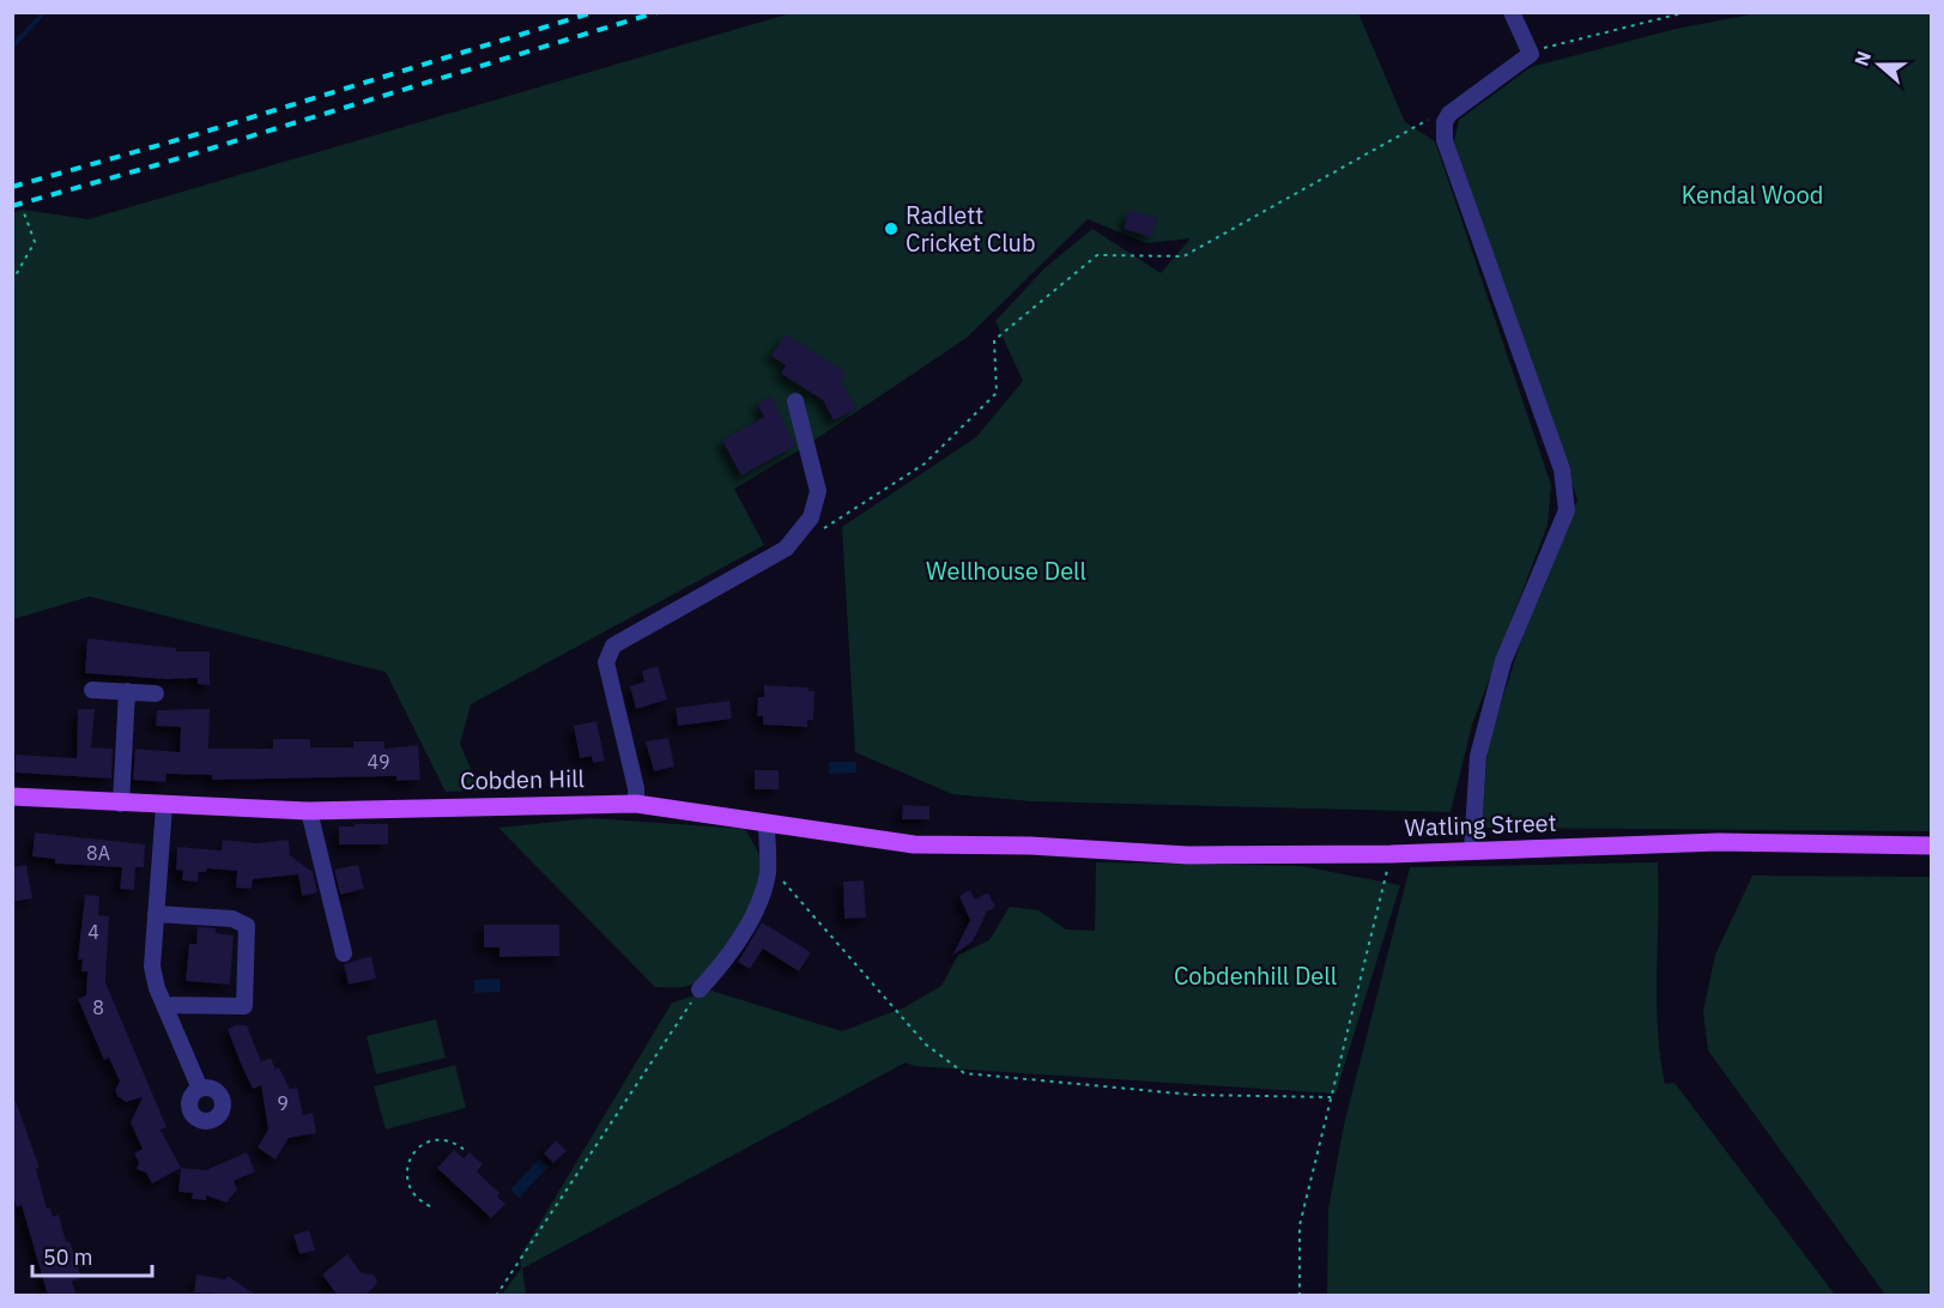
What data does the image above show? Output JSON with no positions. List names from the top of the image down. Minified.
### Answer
{"streets":{"main road":["Cobden Hill","Watling Street"]},"crossings":[["Cobden Hill","Watling Street"]],"parks":["Kendal Wood","Wellhouse Dell","Cobdenhill Dell"],"places":["Radlett Cricket Club"],"house_numbers":["49","8A","4","8","9"],"scale_bar":"50 m","north":"left"}
